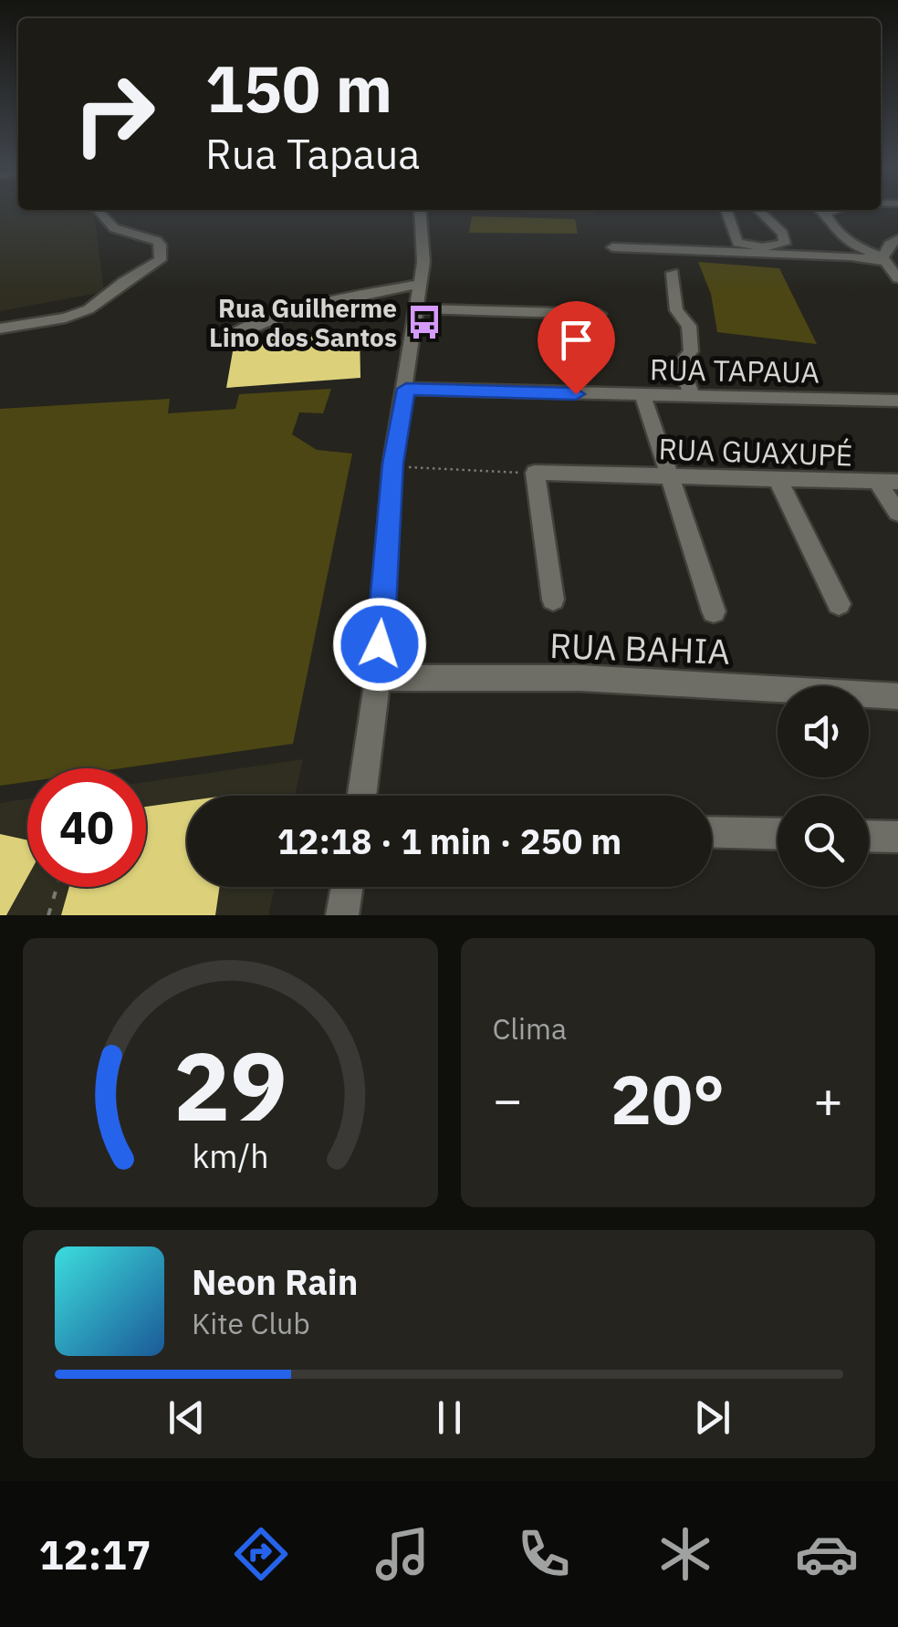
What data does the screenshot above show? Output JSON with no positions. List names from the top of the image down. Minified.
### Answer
{"streets":{"street":["RUA TAPAUA","RUA GUAXUPÉ","RUA BAHIA"]},"places":{"bus stop":["Rua Guilherme Lino dos Santos"]},"page":{"turn":["150 m","Rua Tapaua"],"limit":"40","trip":"12:18 · 1 min · 250 m","tile":"Clima","heat":["−","20°","+"],"song":["Neon Rain","Kite Club"],"tabs":"12:17","gauge":["29","km/h"]}}
